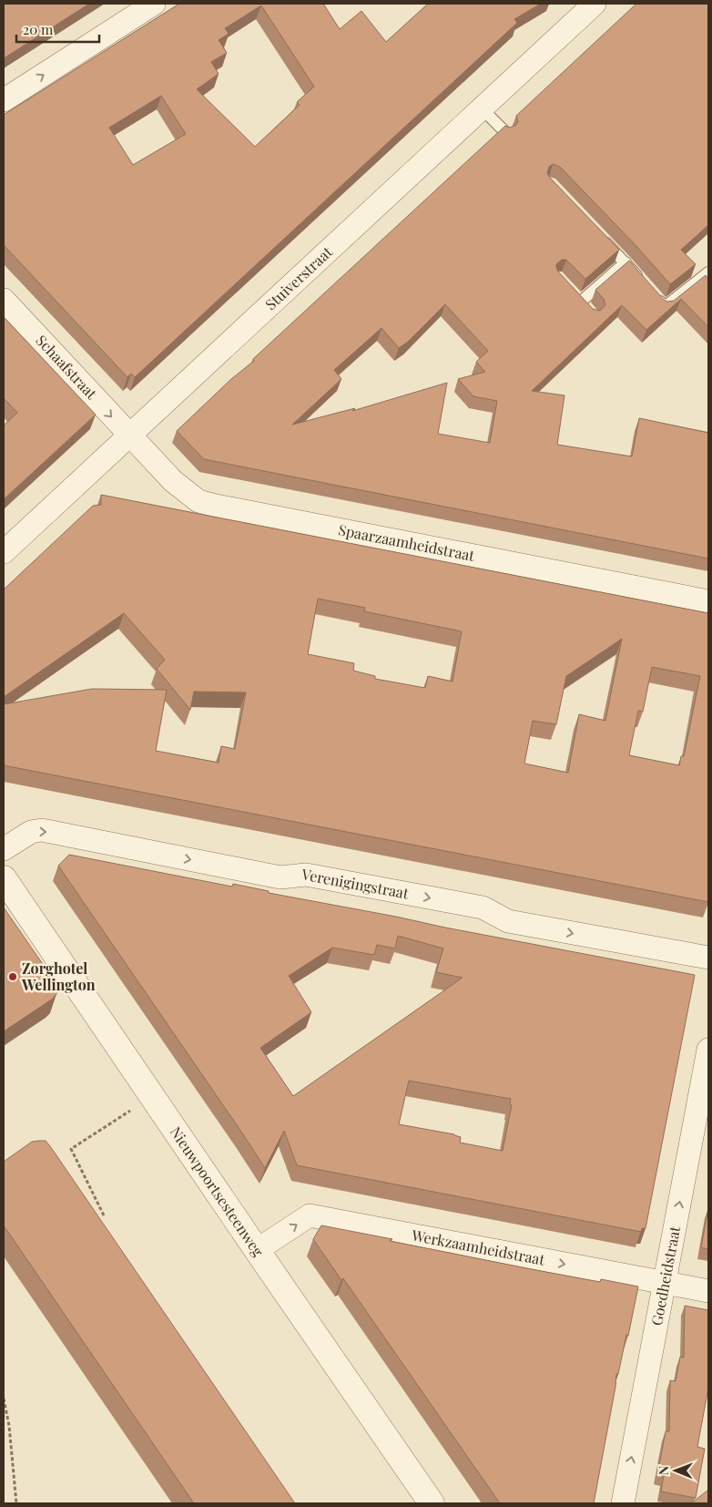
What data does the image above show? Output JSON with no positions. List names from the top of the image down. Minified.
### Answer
{"streets":{"street":["Stuiverstraat","Schaafstraat","Spaarzaamheidstraat","Verenigingstraat","Nieuwpoortsesteenweg","Werkzaamheidstraat","Goedheidstraat"]},"crossings":[["Stuiverstraat","Schaafstraat"],["Stuiverstraat","Spaarzaamheidstraat"],["Schaafstraat","Spaarzaamheidstraat"],["Nieuwpoortsesteenweg","Werkzaamheidstraat"],["Werkzaamheidstraat","Goedheidstraat"]],"one_way":["Schaafstraat","Verenigingstraat","Werkzaamheidstraat","Goedheidstraat"],"places":["Zorghotel Wellington"],"scale_bar":"20 m","north":"left"}
